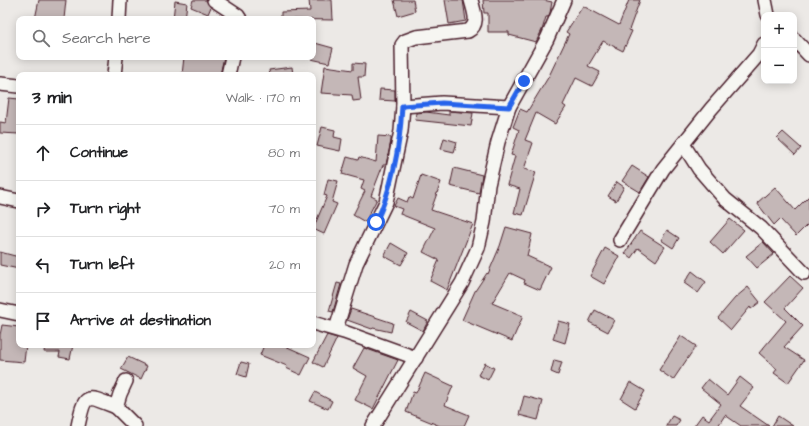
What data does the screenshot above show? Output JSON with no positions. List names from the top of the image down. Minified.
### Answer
{"page":{"map_buttons":["+","−"],"search":"Search here","heading":["3 min","Walk · 170 m"],"list":[["Continue","80 m"],["Turn right","70 m"],["Turn left","20 m"],"Arrive at destination"]}}
